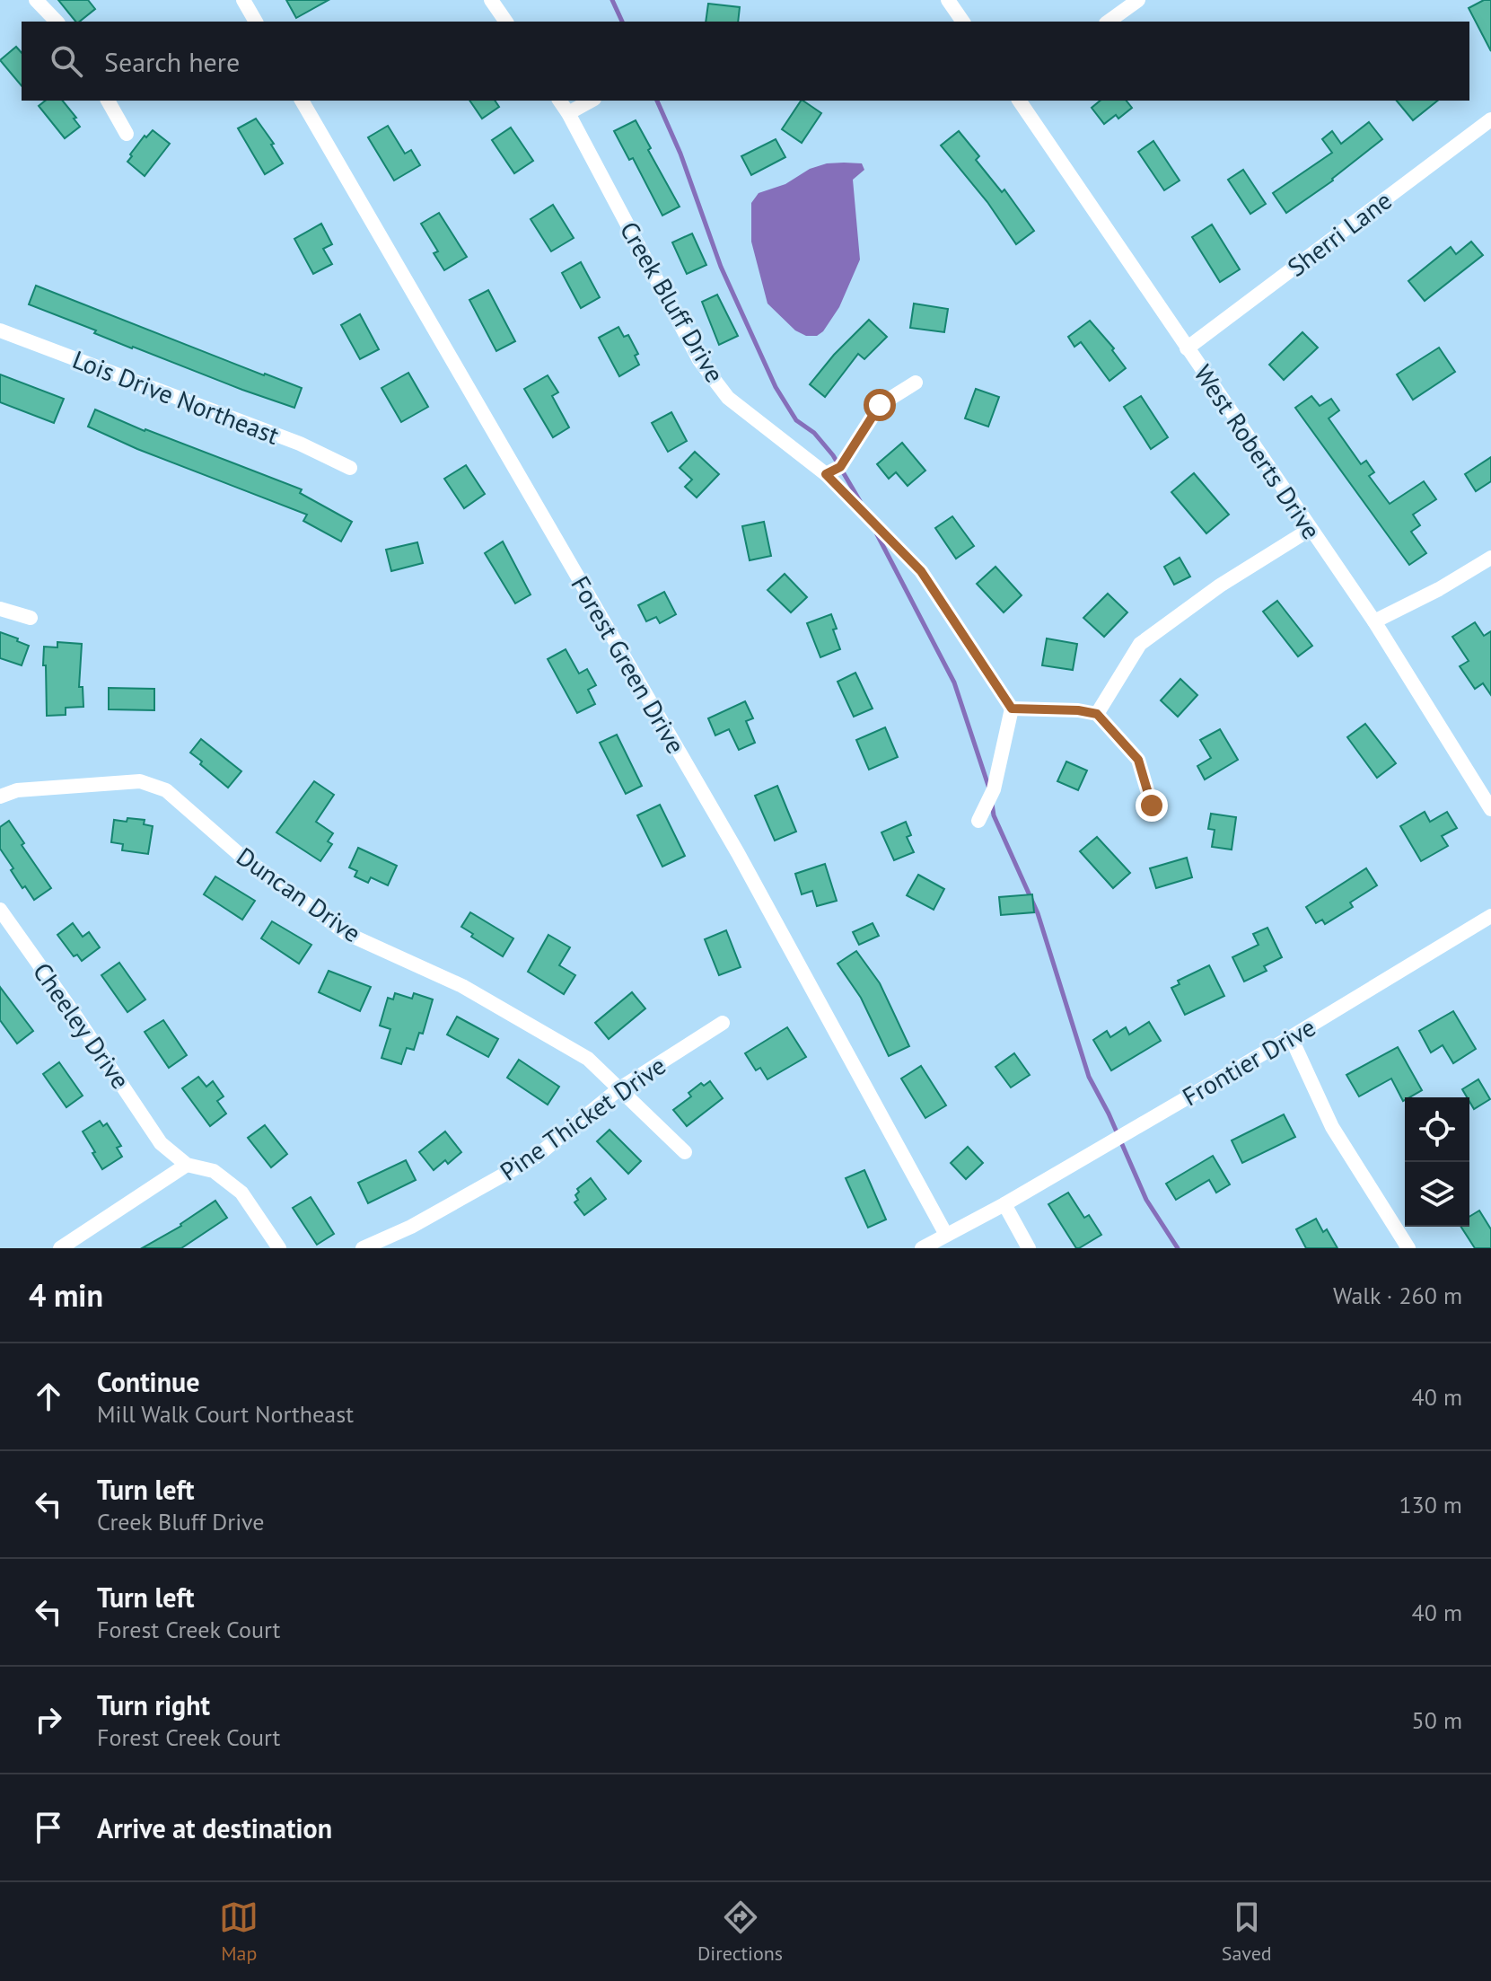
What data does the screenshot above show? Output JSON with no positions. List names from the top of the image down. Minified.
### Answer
{"streets":{"street":["Sherri Lane","Creek Bluff Drive","Lois Drive Northeast","West Roberts Drive","Forest Green Drive","Duncan Drive","Cheeley Drive","Frontier Drive","Pine Thicket Drive"]},"crossings":[["Sherri Lane","West Roberts Drive"],["Forest Green Drive","Frontier Drive"],["Duncan Drive","Pine Thicket Drive"]],"page":{"search":"Search here","heading":["4 min","Walk · 260 m"],"list":[["Continue","Mill Walk Court Northeast","40 m"],["Turn left","Creek Bluff Drive","130 m"],["Turn left","Forest Creek Court","40 m"],["Turn right","Forest Creek Court","50 m"],"Arrive at destination"],"nav":["Map","Directions","Saved"]}}
